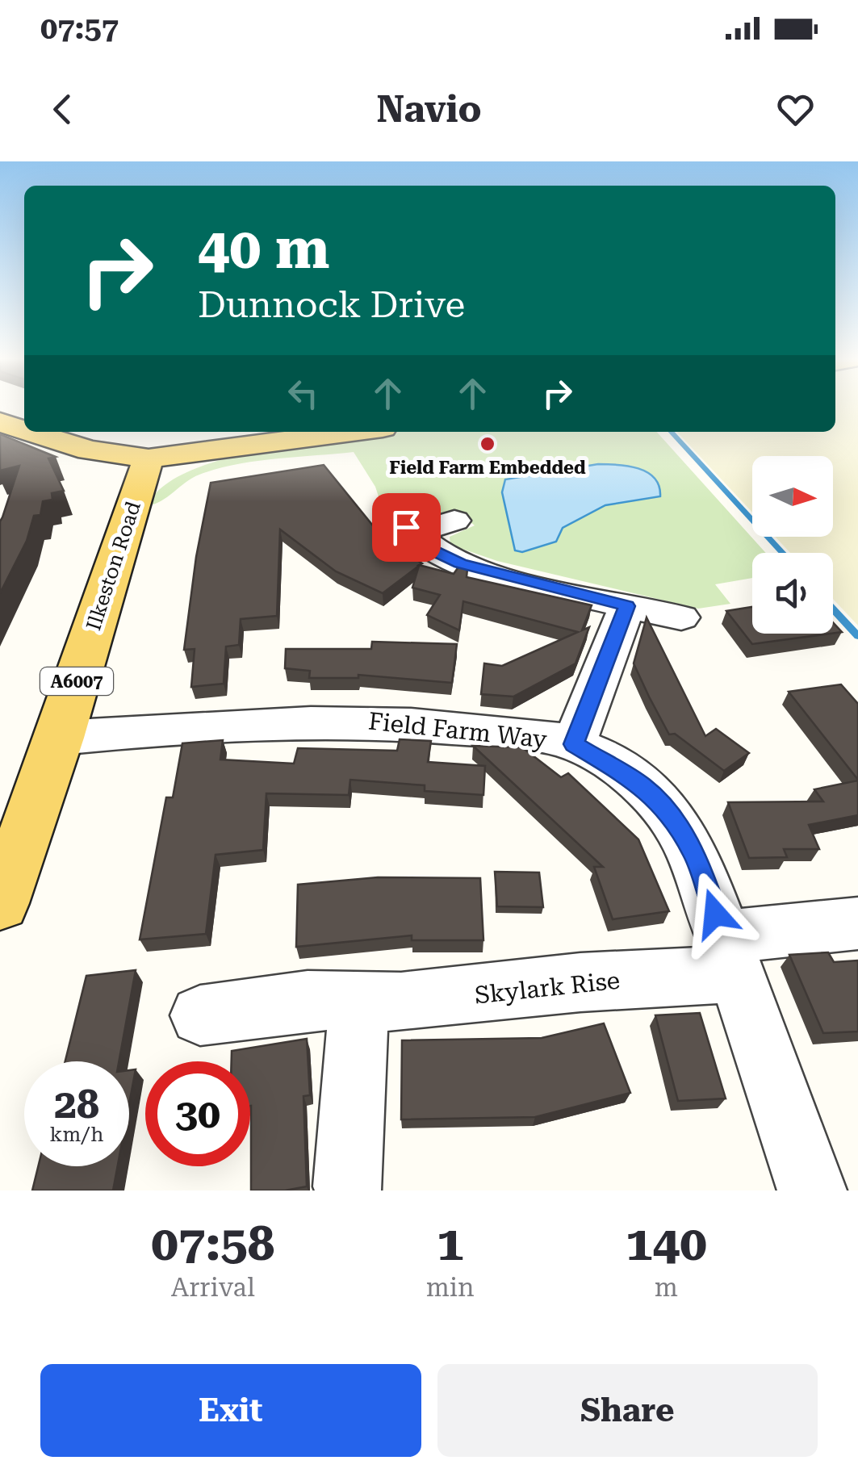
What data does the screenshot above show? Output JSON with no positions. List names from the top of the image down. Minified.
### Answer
{"streets":{"main road":["Ilkeston Road","A6007"],"street":["Field Farm Way","Skylark Rise"]},"crossings":[["Ilkeston Road","Field Farm Way"],["Field Farm Way","Skylark Rise"]],"places":["Field Farm Embedded"],"north":"right","page":{"status":"07:57","header":"Navio","turn":["40 m","Dunnock Drive"],"speed":"28 km/h","limit":"30","eta":["07:58","Arrival","1","min","140","m"],"buttons":["Exit","Share"]}}
